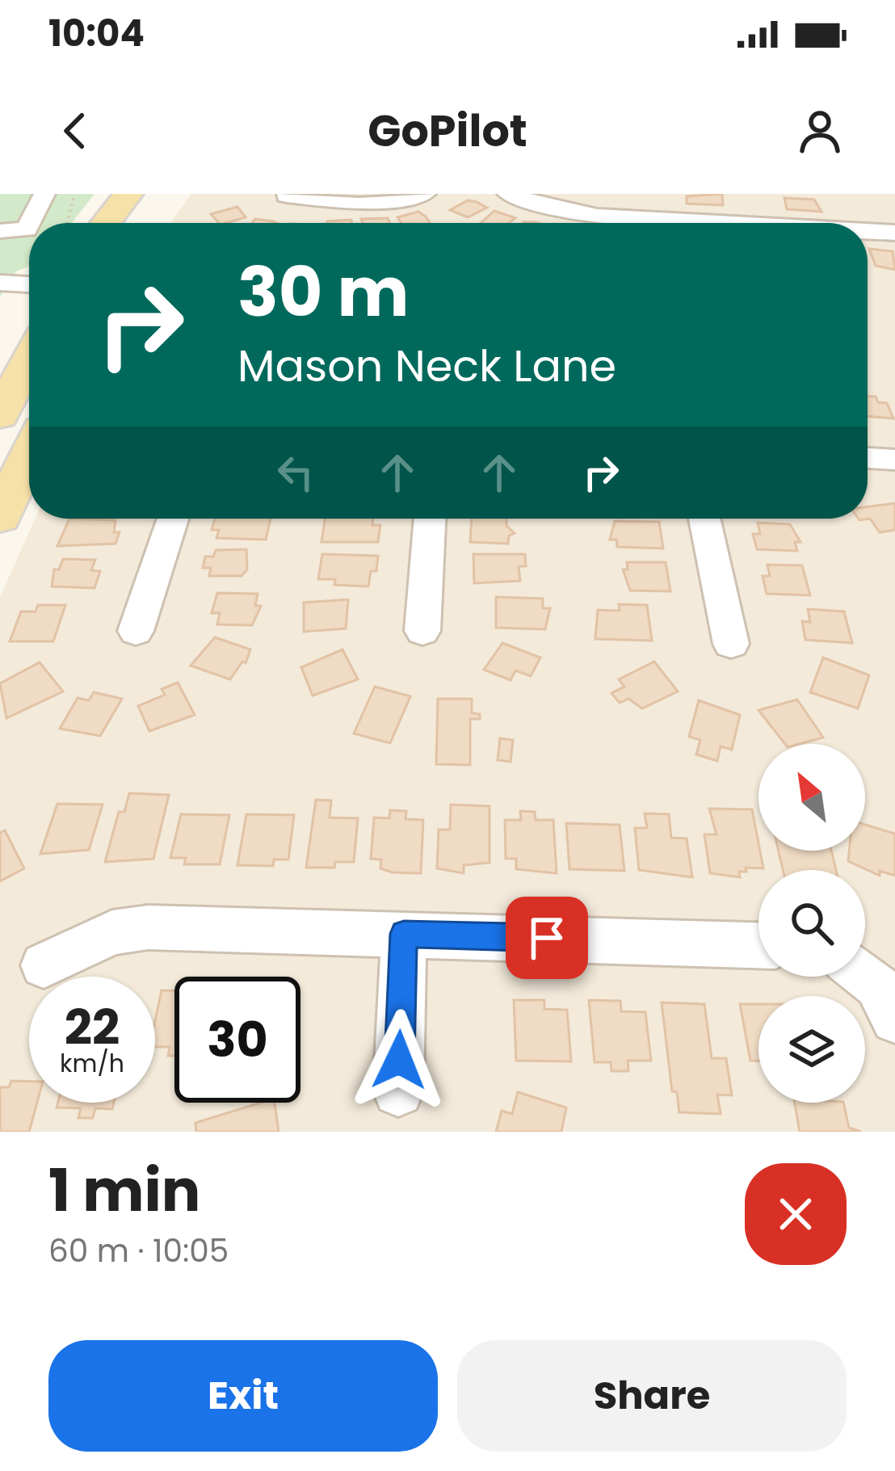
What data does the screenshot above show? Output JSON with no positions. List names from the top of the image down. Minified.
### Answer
{"north":"top left","page":{"status":"10:04","header":"GoPilot","turn":["30 m","Mason Neck Lane"],"speed":"22 km/h","limit":"30","heading":["1 min","60 m · 10:05"],"buttons":["Exit","Share"]}}
